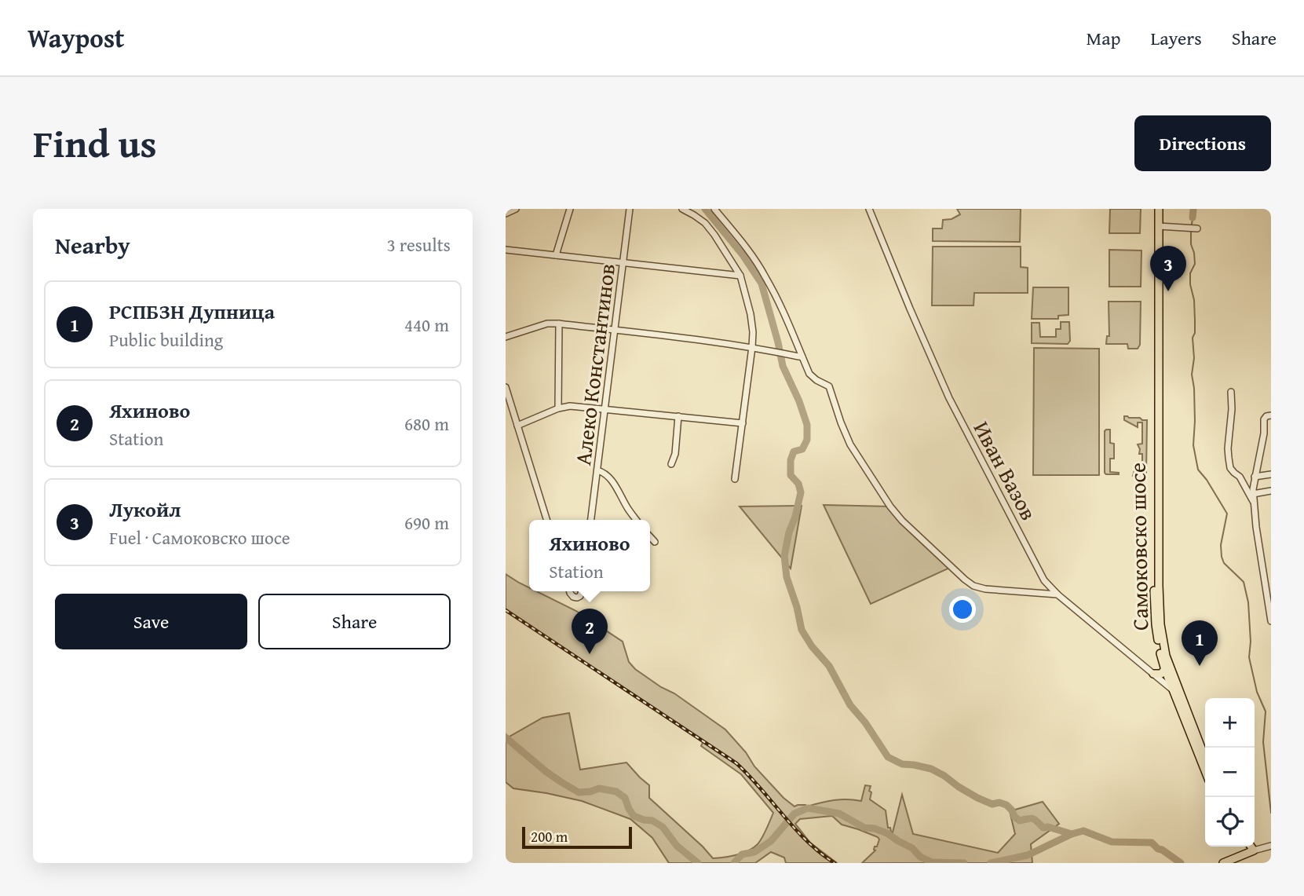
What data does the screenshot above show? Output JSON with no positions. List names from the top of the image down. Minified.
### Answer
{"streets":{"main road":["Самоковско шосе"],"street":["Алеко Константинов","Иван Вазов"]},"crossings":[["Иван Вазов","Самоковско шосе"]],"scale_bar":"200 m","page":{"header":"Waypost","nav":["Map","Layers","Share"],"title":"Find us","buttons":["Directions",["Save","Share"]],"heading":["Nearby","3 results"],"pins":["3","2","1"],"list":[{"mark":"1","name":"РСПБЗН Дупница","note":"Public building","value":"440 m"},{"mark":"2","name":"Яхиново","note":"Station","value":"680 m"},{"mark":"3","name":"Лукойл","note":"Fuel · Самоковско шосе","value":"690 m"}],"popup":["Яхиново","Station"],"map_buttons":["+","−"],"scale":"200 m"}}
